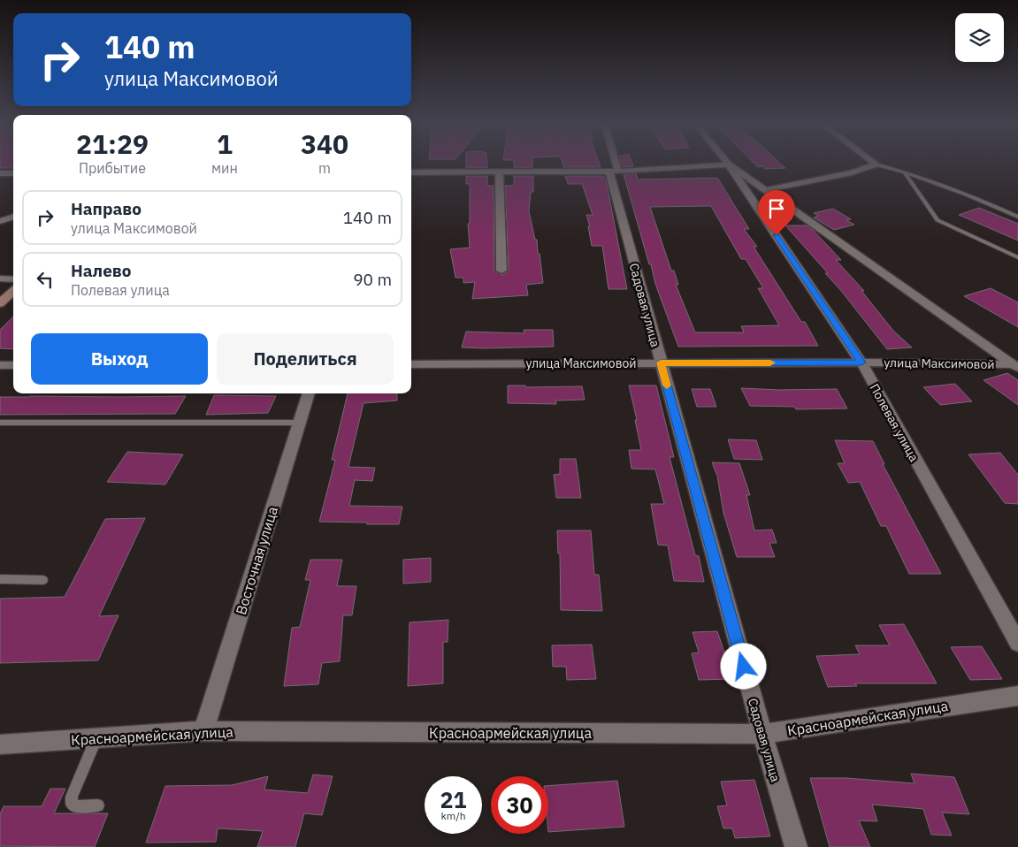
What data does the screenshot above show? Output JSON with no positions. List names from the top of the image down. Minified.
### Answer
{"streets":{"street":["Садовая улица","улица Максимовой","Полевая улица","Восточная улица","Красноармейская улица"]},"crossings":[["Садовая улица","улица Максимовой"],["Садовая улица","Красноармейская улица"],["улица Максимовой","Полевая улица"],["Восточная улица","Красноармейская улица"]],"page":{"turn":["140 m","улица Максимовой"],"eta":["21:29","Прибытие","1","мин","340","m"],"list":[{"name":"Направо","note":"улица Максимовой","value":"140 m"},{"name":"Налево","note":"Полевая улица","value":"90 m"}],"buttons":["Выход","Поделиться"],"speed":"21 km/h","limit":"30"}}
